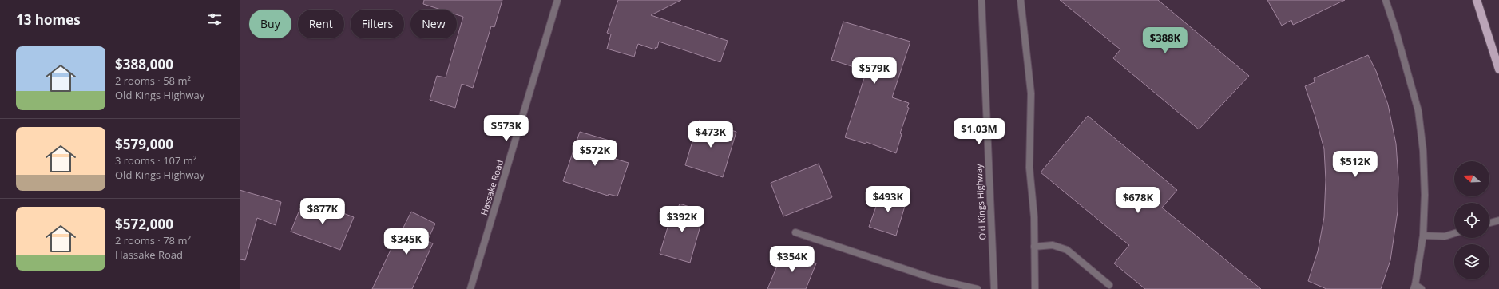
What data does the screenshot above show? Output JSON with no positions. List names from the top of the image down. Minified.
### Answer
{"streets":{"street":["Hassake Road","Old Kings Highway"]},"north":"left","page":{"heading":"13 homes","chip":["Buy","Rent","Filters","New"],"price":["$388K","$579K","$573K","$1.03M","$473K","$572K","$512K","$493K","$678K","$877K","$392K","$345K","$354K"],"list":[{"name":"$388,000","note":"2 rooms · 58 m² · Old Kings Highway"},{"name":"$579,000","note":"3 rooms · 107 m² · Old Kings Highway"},{"name":"$572,000","note":"2 rooms · 78 m² · Hassake Road"}]}}
